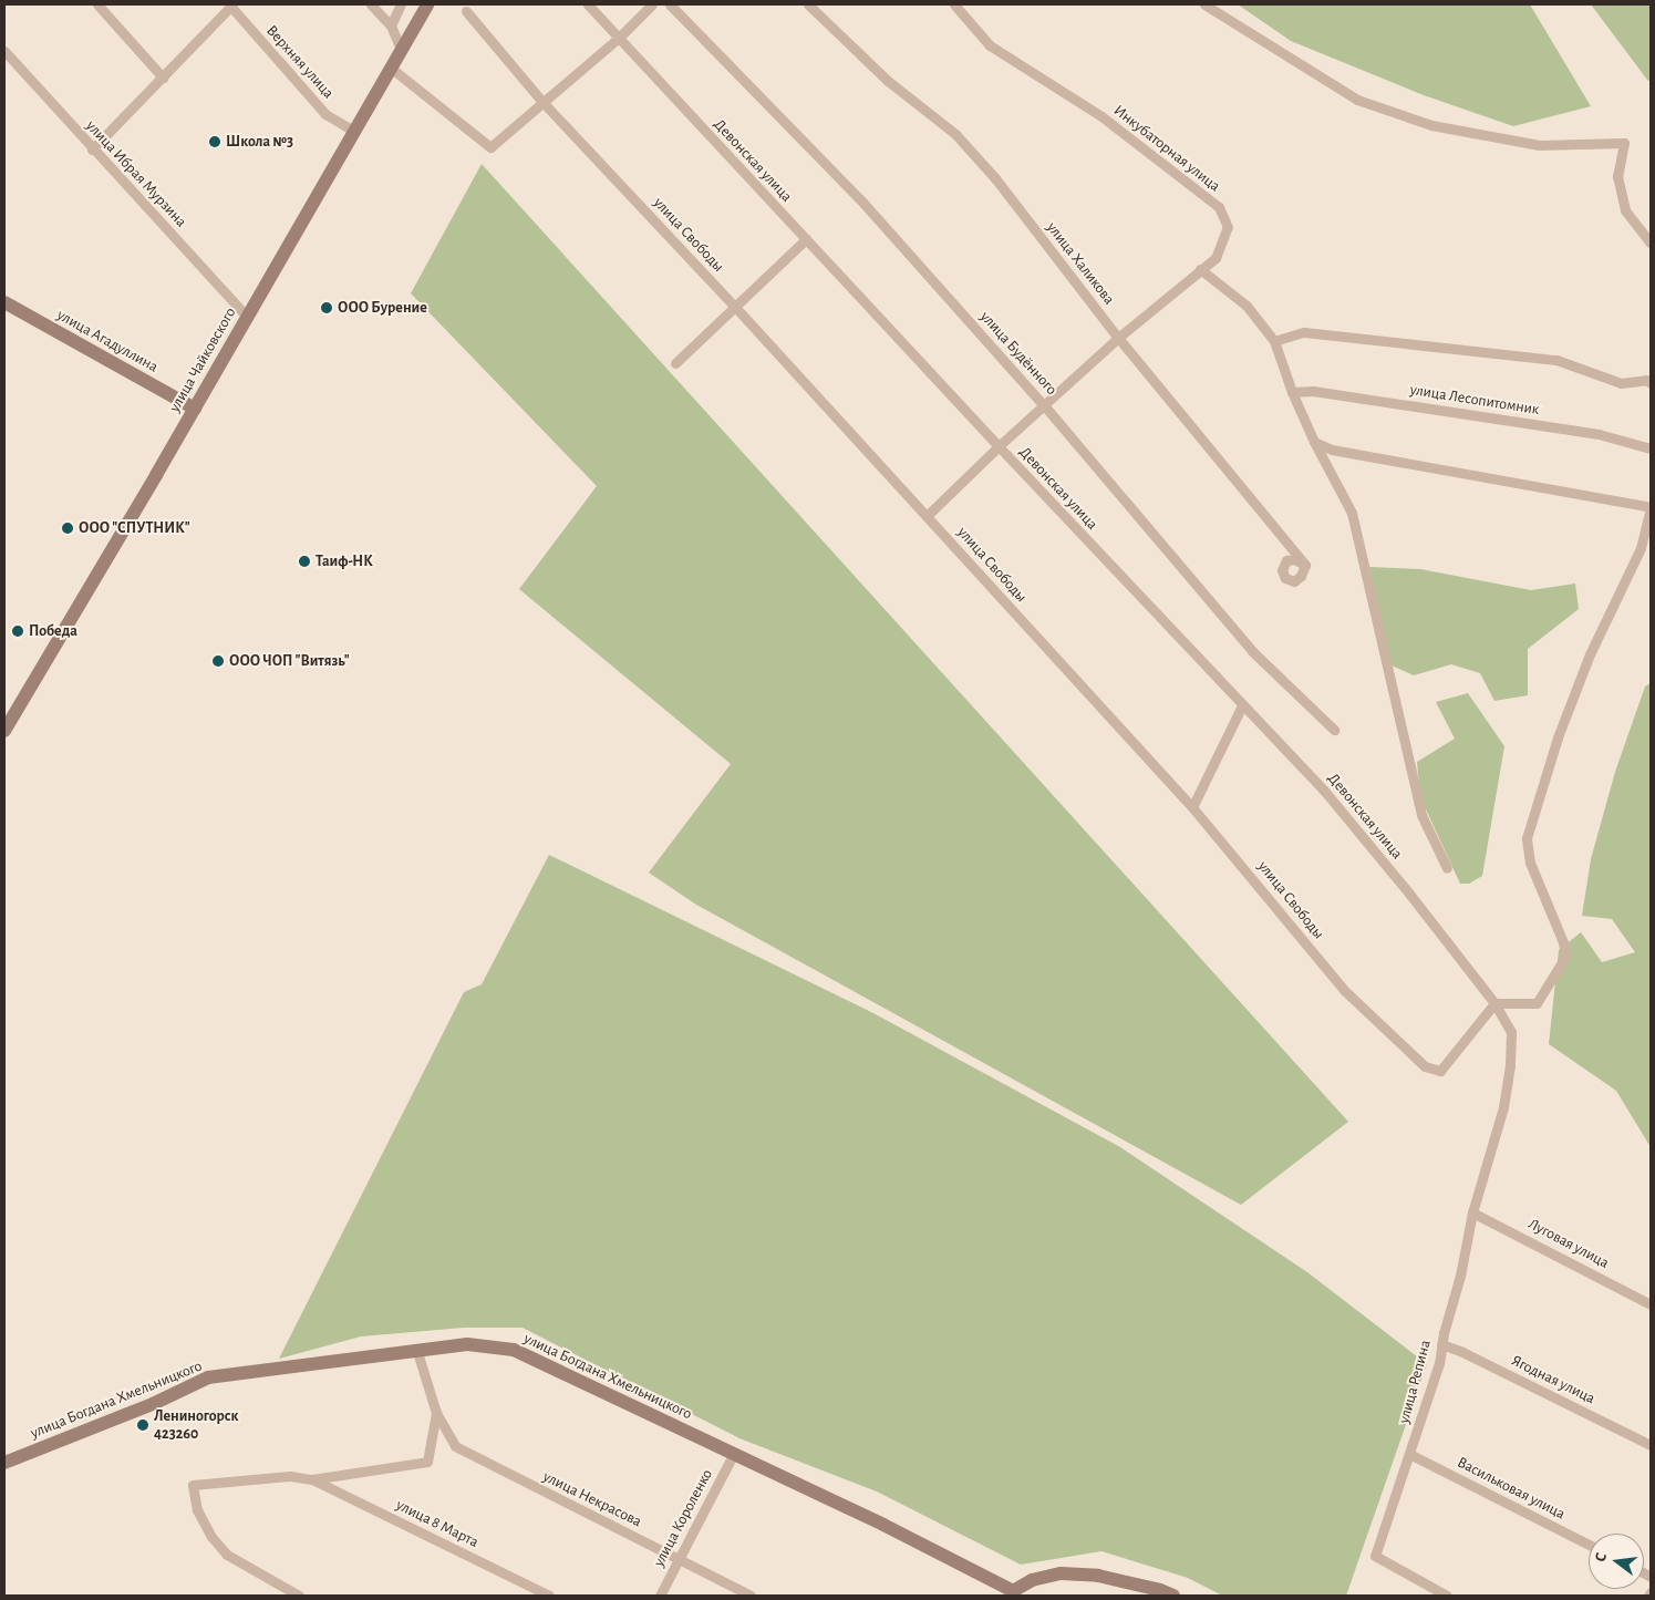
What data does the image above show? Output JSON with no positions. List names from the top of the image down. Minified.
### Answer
{"streets":{"street":["Верхняя улица","Инкубаторная улица","Девонская улица","улица Ибрая Мурзина","улица Свободы","улица Халикова","улица Агадуллина","улица Будённого","улица Чайковского","улица Лесопитомник","Луговая улица","улица Богдана Хмельницкого","Ягодная улица","улица Репина","Васильковая улица","улица Некрасова","улица Короленко","улица 8 Марта"]},"crossings":[["Верхняя улица","улица Чайковского"],["Инкубаторная улица","Девонская улица"],["Инкубаторная улица","улица Свободы"],["Инкубаторная улица","улица Халикова"],["Инкубаторная улица","улица Будённого"],["Девонская улица","улица Свободы"],["Девонская улица","Луговая улица"],["Девонская улица","улица Репина"],["улица Ибрая Мурзина","улица Чайковского"],["улица Агадуллина","улица Чайковского"],["Луговая улица","улица Репина"],["улица Богдана Хмельницкого","улица Некрасова"],["улица Богдана Хмельницкого","улица Короленко"],["Ягодная улица","улица Репина"],["улица Репина","Васильковая улица"],["улица Некрасова","улица Короленко"],["улица Некрасова","улица 8 Марта"]],"places":["Школа №3","ООО Бурение","ООО \"СПУТНИК\"","Таиф-НК","Победа","ООО ЧОП \"Витязь\"","Лениногорск 423260"],"north":"left"}
